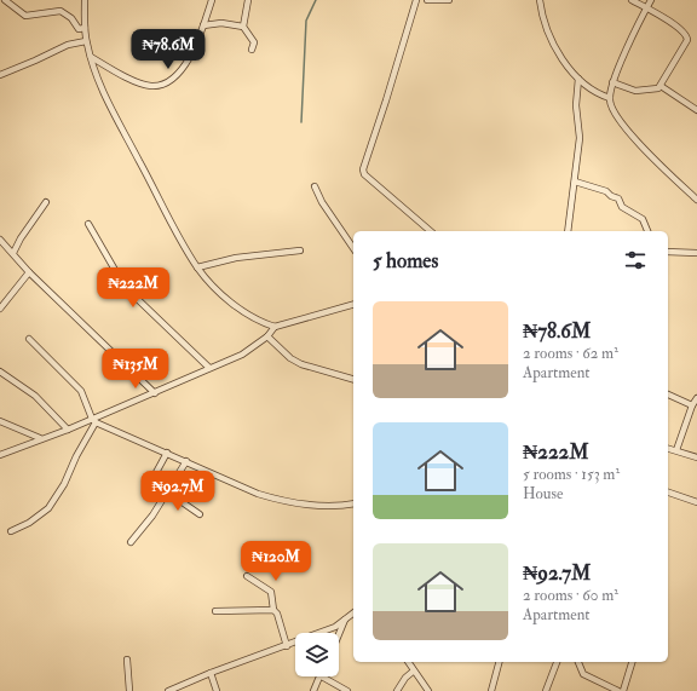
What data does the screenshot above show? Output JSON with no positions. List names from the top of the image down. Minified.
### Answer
{"page":{"price":["₦78.6M","₦222M","₦135M","₦92.7M","₦120M"],"heading":"5 homes","list":[{"name":"₦78.6M","note":"2 rooms · 62 m² · Apartment"},{"name":"₦222M","note":"5 rooms · 153 m² · House"},{"name":"₦92.7M","note":"2 rooms · 60 m² · Apartment"}]}}
